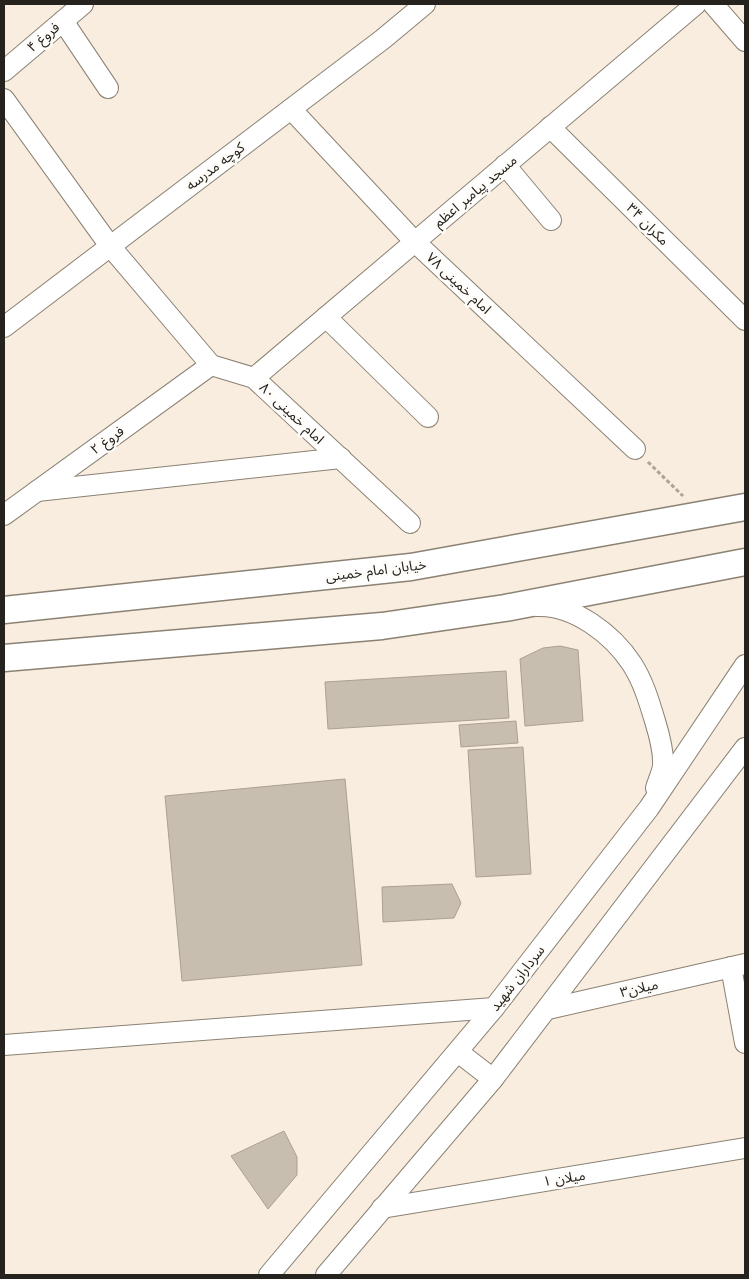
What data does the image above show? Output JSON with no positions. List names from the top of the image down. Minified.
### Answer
{"streets":{"main road":["خیابان امام خمینی"],"street":["فروغ ۴","کوچه مدرسه","مسجد پیامبر اعظم","مکران ۳۴","امام خمینی ۷۸","امام خمینی ۸۰","فروغ ۲","سرداران شهید","میلان۳","میلان ۱"]},"crossings":[["کوچه مدرسه","امام خمینی ۷۸"],["مسجد پیامبر اعظم","مکران ۳۴"],["مسجد پیامبر اعظم","امام خمینی ۷۸"],["مسجد پیامبر اعظم","امام خمینی ۸۰"],["امام خمینی ۸۰","فروغ ۲"]]}
